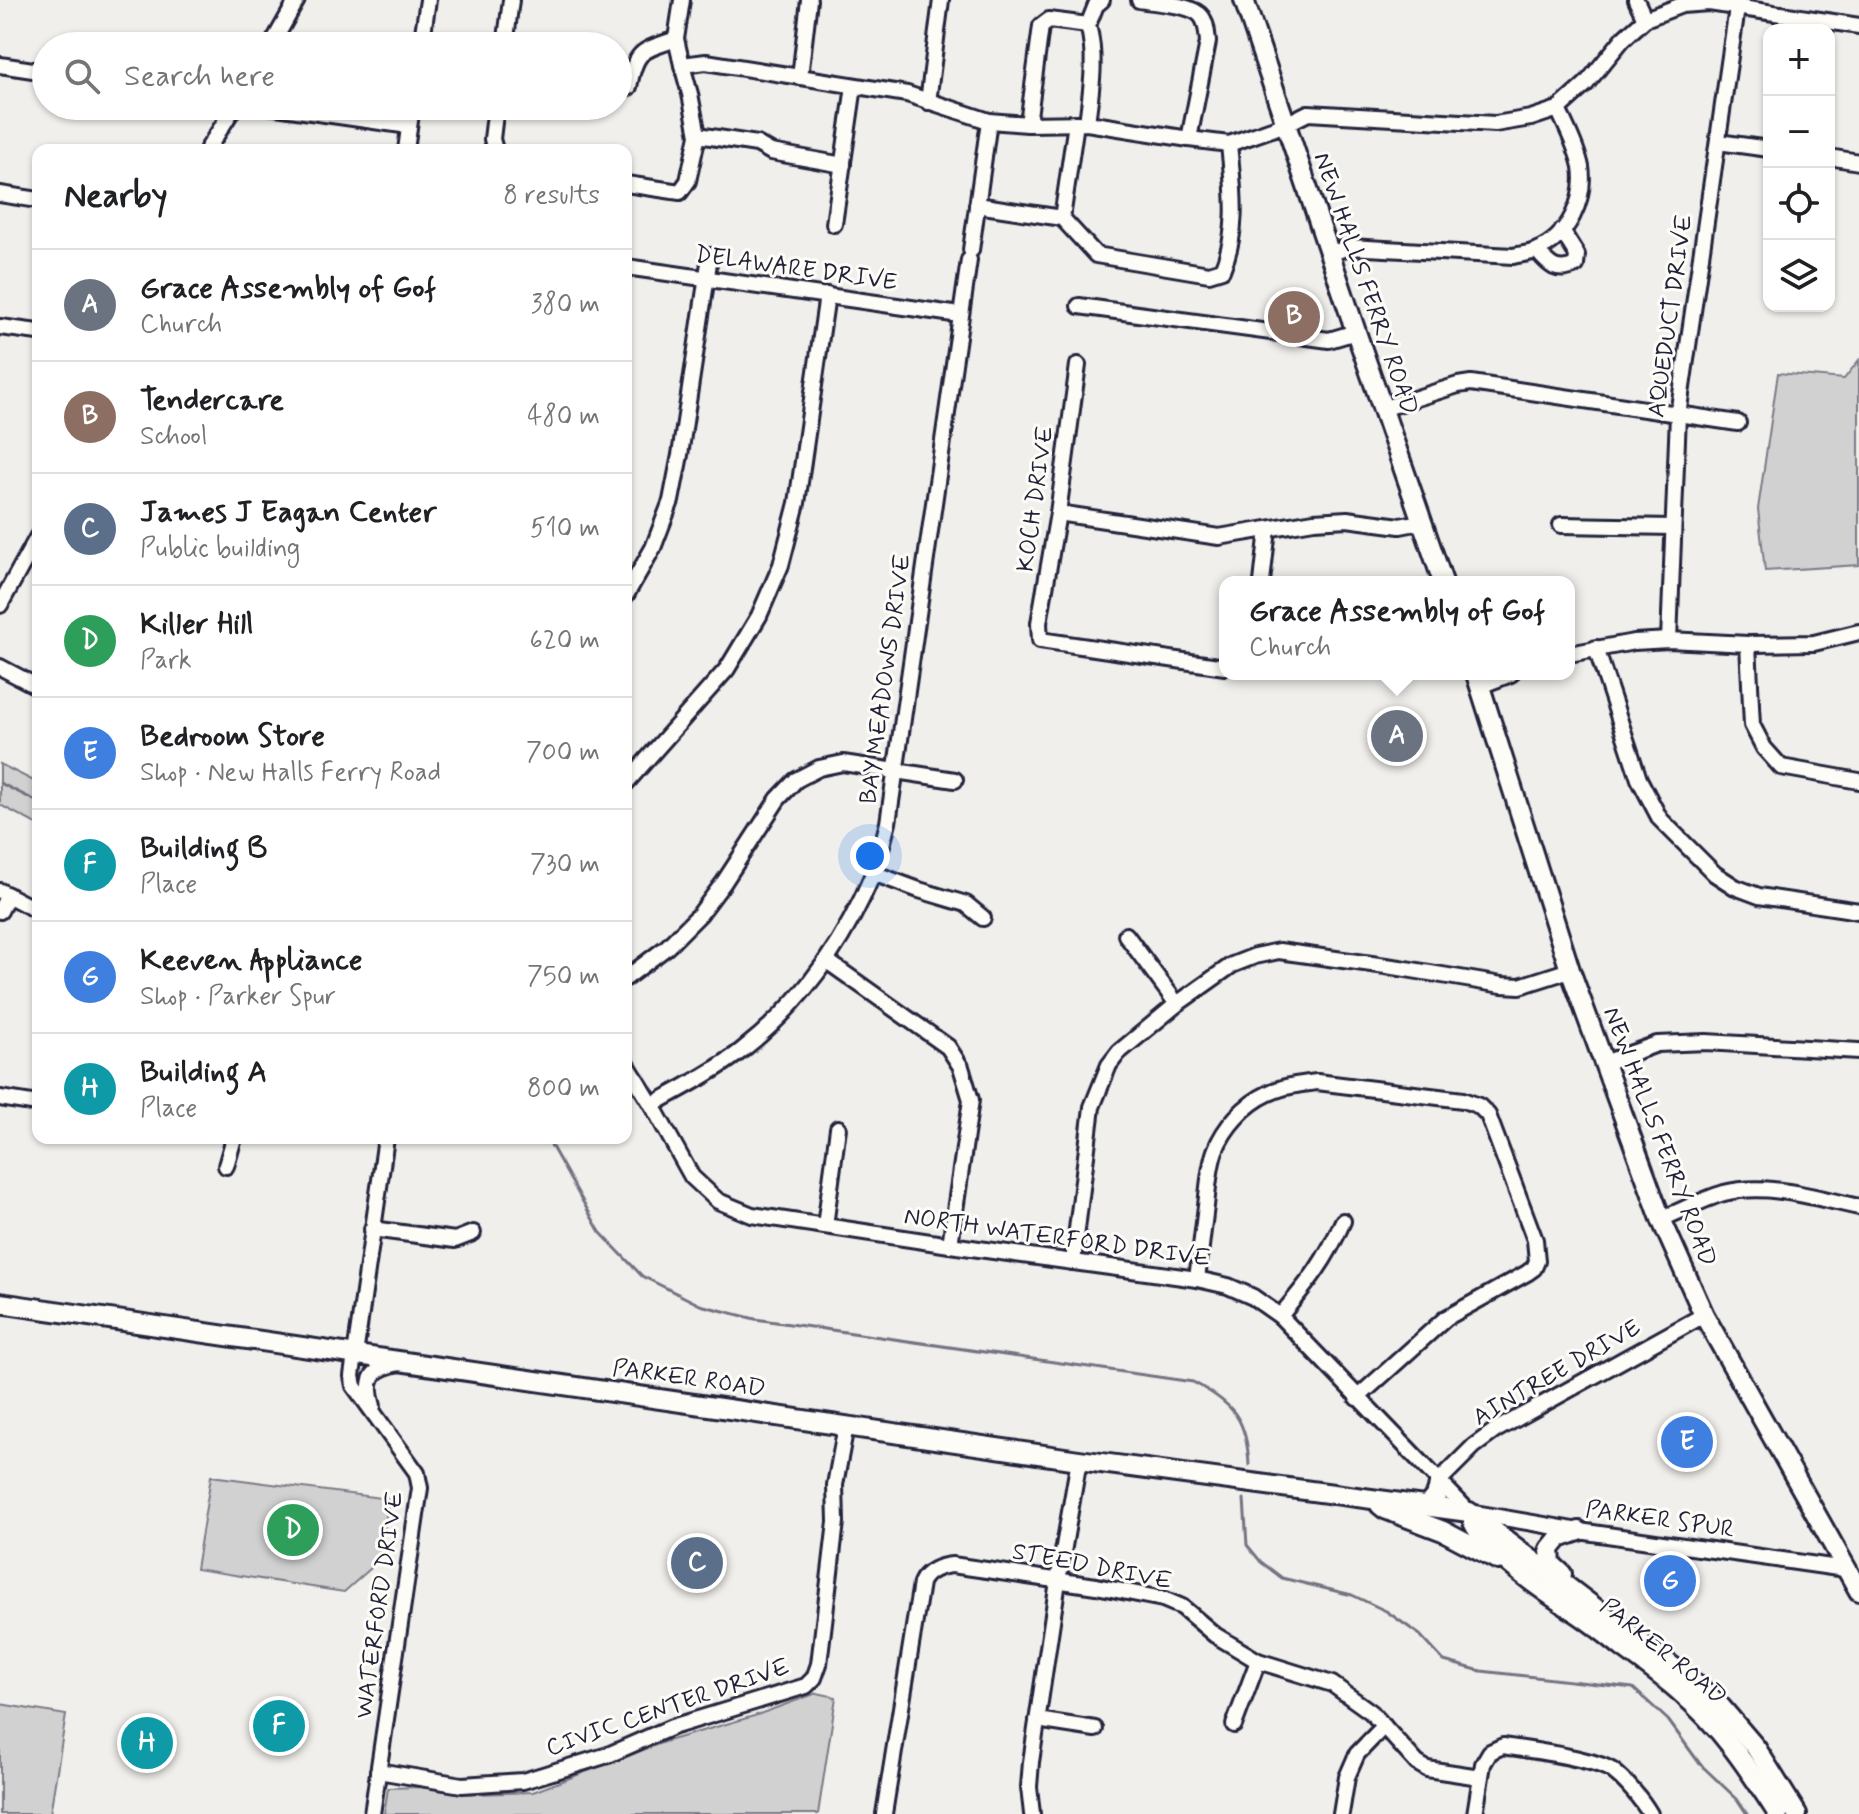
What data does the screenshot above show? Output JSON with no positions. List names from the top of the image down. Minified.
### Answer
{"streets":{"main road":["NEW HALLS FERRY ROAD","PARKER ROAD"],"street":["DELAWARE DRIVE","AQUEDUCT DRIVE","KOCH DRIVE","BAY MEADOWS DRIVE","NORTH WATERFORD DRIVE","AINTREE DRIVE","PARKER SPUR","STEED DRIVE","WATERFORD DRIVE","CIVIC CENTER DRIVE"]},"crossings":[["DELAWARE DRIVE","BAY MEADOWS DRIVE"],["NEW HALLS FERRY ROAD","AINTREE DRIVE"],["NEW HALLS FERRY ROAD","PARKER SPUR"],["BAY MEADOWS DRIVE","NORTH WATERFORD DRIVE"],["NORTH WATERFORD DRIVE","AINTREE DRIVE"],["NORTH WATERFORD DRIVE","PARKER ROAD"],["NORTH WATERFORD DRIVE","PARKER SPUR"],["PARKER ROAD","PARKER SPUR"],["PARKER ROAD","WATERFORD DRIVE"],["PARKER ROAD","CIVIC CENTER DRIVE"],["WATERFORD DRIVE","CIVIC CENTER DRIVE"]],"page":{"map_buttons":["+","−"],"search":"Search here","heading":["Nearby","8 results"],"list":[{"mark":"A","name":"Grace Assembly of Gof","note":"Church","value":"380 m"},{"mark":"B","name":"Tendercare","note":"School","value":"480 m"},{"mark":"C","name":"James J Eagan Center","note":"Public building","value":"510 m"},{"mark":"D","name":"Killer Hill","note":"Park","value":"620 m"},{"mark":"E","name":"Bedroom Store","note":"Shop · New Halls Ferry Road","value":"700 m"},{"mark":"F","name":"Building B","note":"Place","value":"730 m"},{"mark":"G","name":"Keeven Appliance","note":"Shop · Parker Spur","value":"750 m"},{"mark":"H","name":"Building A","note":"Place","value":"800 m"}],"pins":["B","A","E","D","C","G","F","H"],"popup":["Grace Assembly of Gof","Church"]}}
